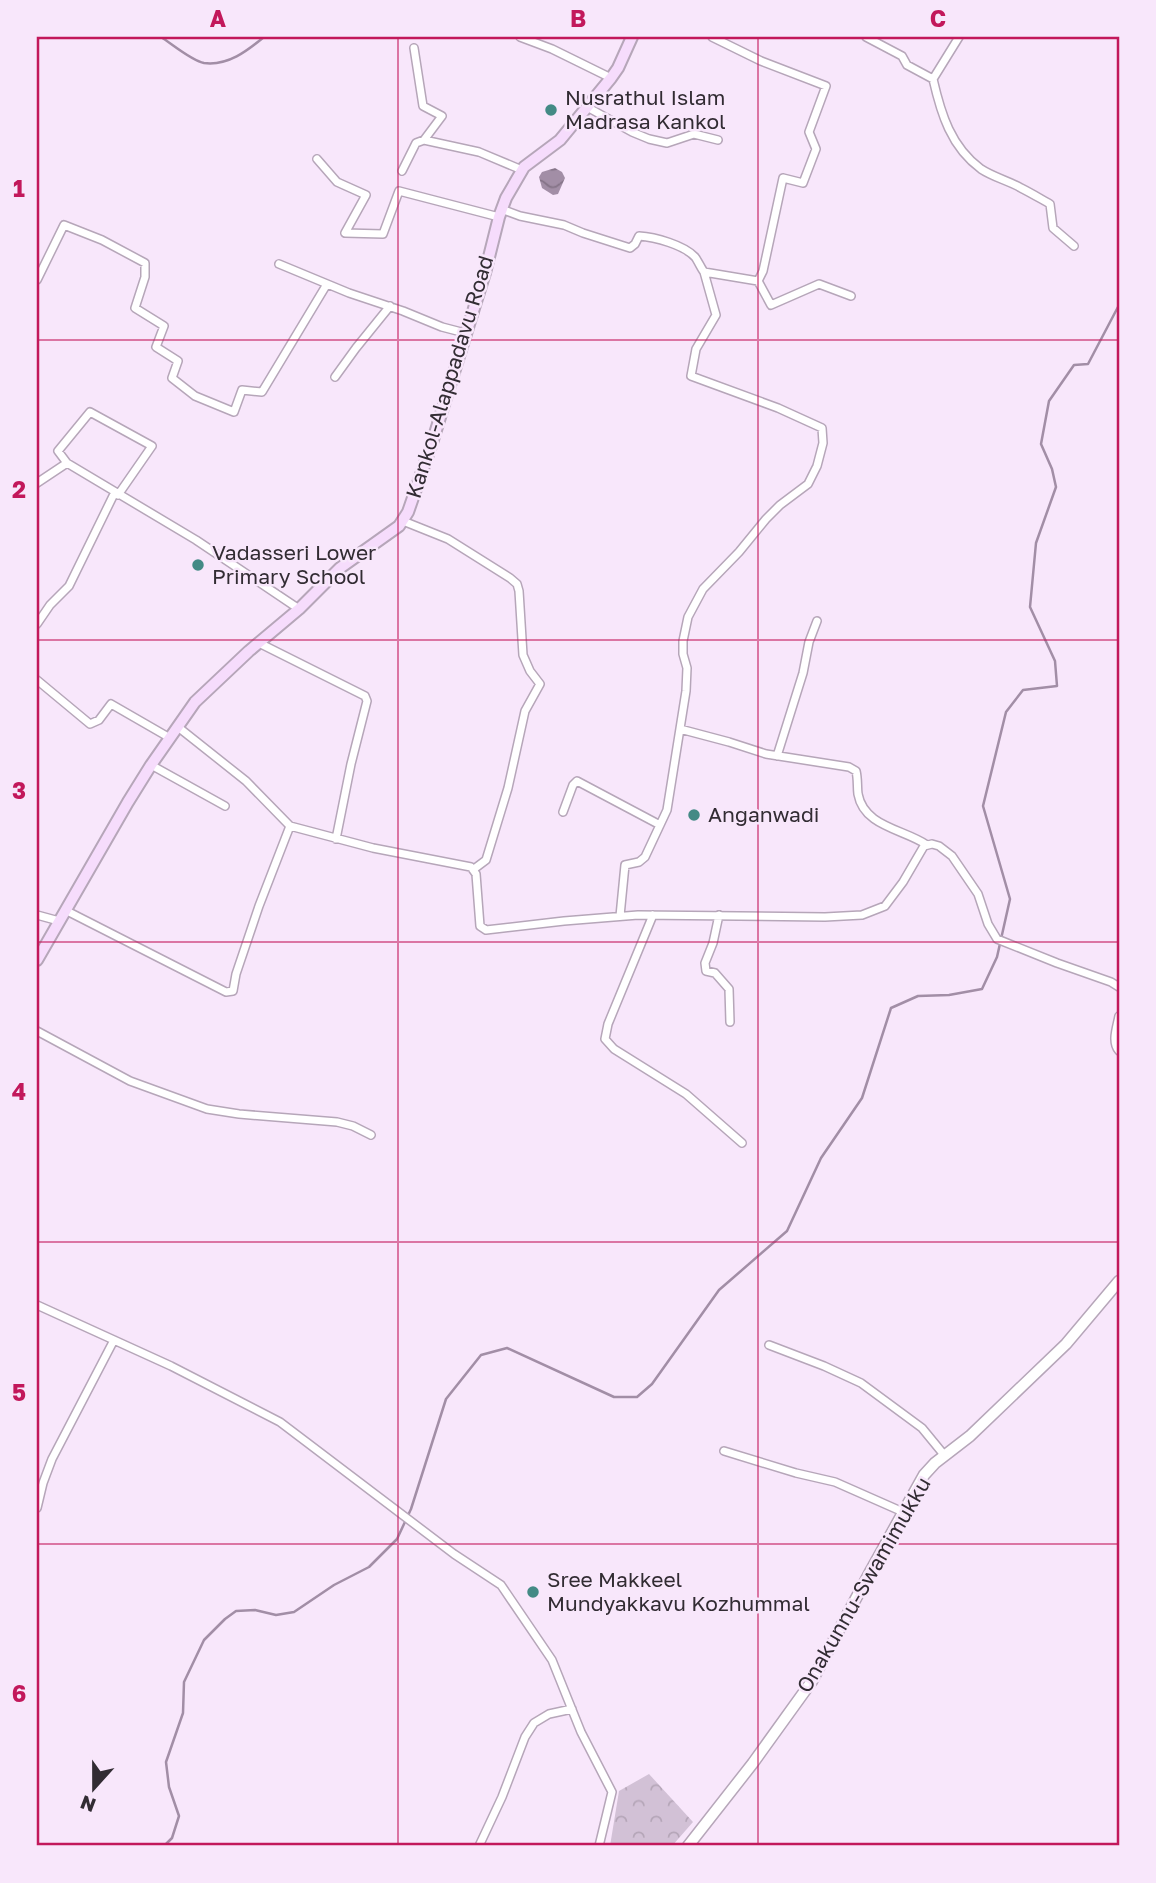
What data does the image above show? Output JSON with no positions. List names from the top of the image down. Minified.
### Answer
{"streets":{"main road":["Kankol-Alappadavu Road"],"street":["Onakunnu-Swamimukku"]},"places":["Nusrathul Islam Madrasa Kankol","Vadasseri Lower Primary School","Anganwadi","Sree Makkeel Mundyakkavu Kozhummal"],"north":"bottom","grid":{"columns":["A","B","C"],"rows":["1","2","3","4","5","6"]}}
